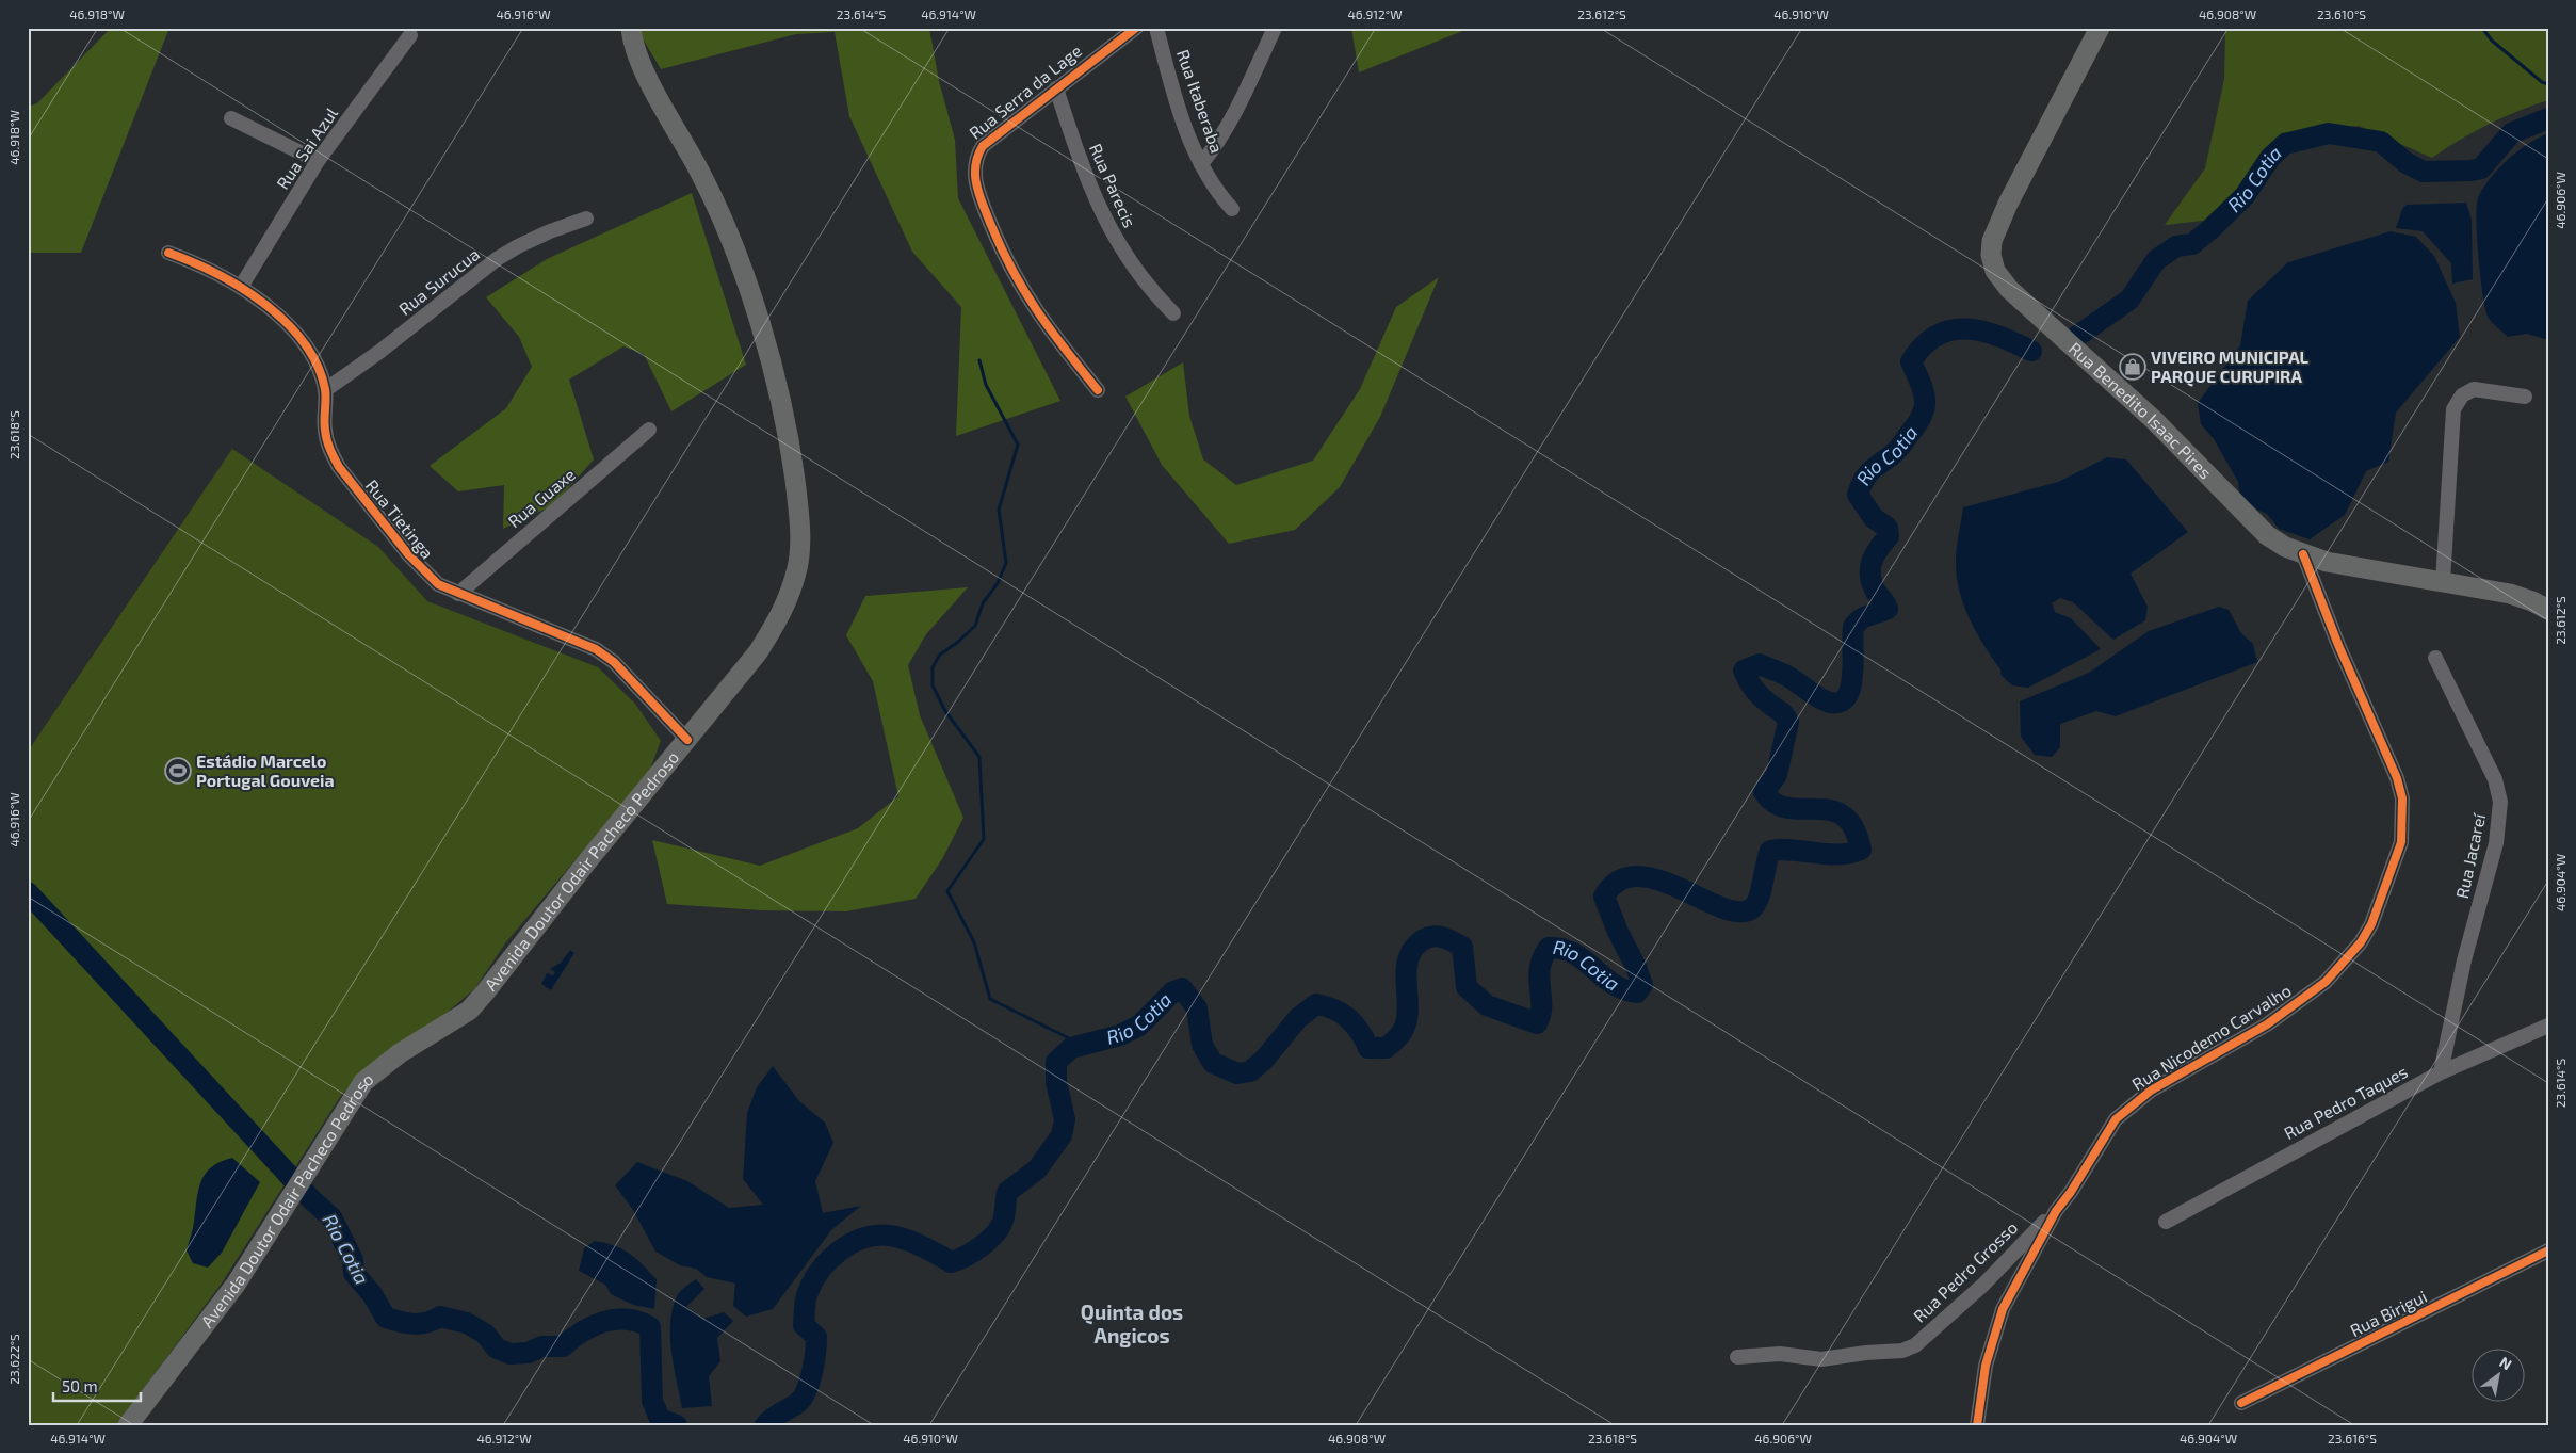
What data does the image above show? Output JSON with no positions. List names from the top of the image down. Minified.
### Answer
{"streets":{"main road":["Rua Benedito Isaac Pires","Avenida Doutor Odair Pacheco Pedroso"],"street":["Rua Serra da Lage","Rua Itaberaba","Rua Sai Azul","Rua Parecis","Rua Surucua","Rua Guaxe","Rua Tietinga","Rua Jacareí","Rua Nicodemo Carvalho","Rua Pedro Taques","Rua Pedro Grosso","Rua Birigui"]},"crossings":[["Rua Serra da Lage","Rua Parecis"],["Rua Sai Azul","Rua Tietinga"],["Rua Surucua","Rua Tietinga"],["Rua Benedito Isaac Pires","Rua Nicodemo Carvalho"],["Rua Guaxe","Rua Tietinga"],["Rua Tietinga","Avenida Doutor Odair Pacheco Pedroso"],["Rua Jacareí","Rua Pedro Taques"],["Rua Nicodemo Carvalho","Rua Pedro Grosso"]],"districts":["Quinta dos Angicos"],"water":["Rio Cotia"],"places":{"shop":["VIVEIRO MUNICIPAL PARQUE CURUPIRA"],"sports":["Estádio Marcelo Portugal Gouveia"]},"scale_bar":"50 m","north":"top right","coordinates":["46.918°W","46.916°W","23.614°S","46.914°W","46.912°W","23.612°S","46.910°W","46.908°W","23.610°S","46.906°W","23.618°S","46.904°W","23.622°S","23.616°S"]}
